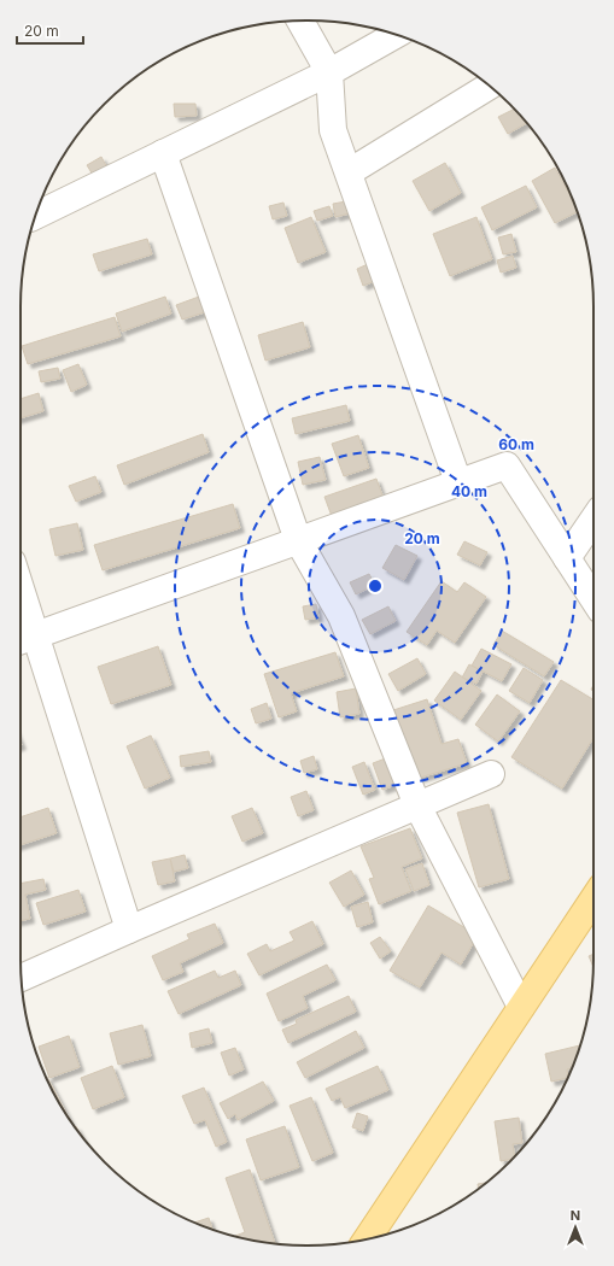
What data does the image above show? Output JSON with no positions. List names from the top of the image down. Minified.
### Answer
{"scale_bar":"20 m","north":"top","rings":["60 m","40 m","20 m"]}
